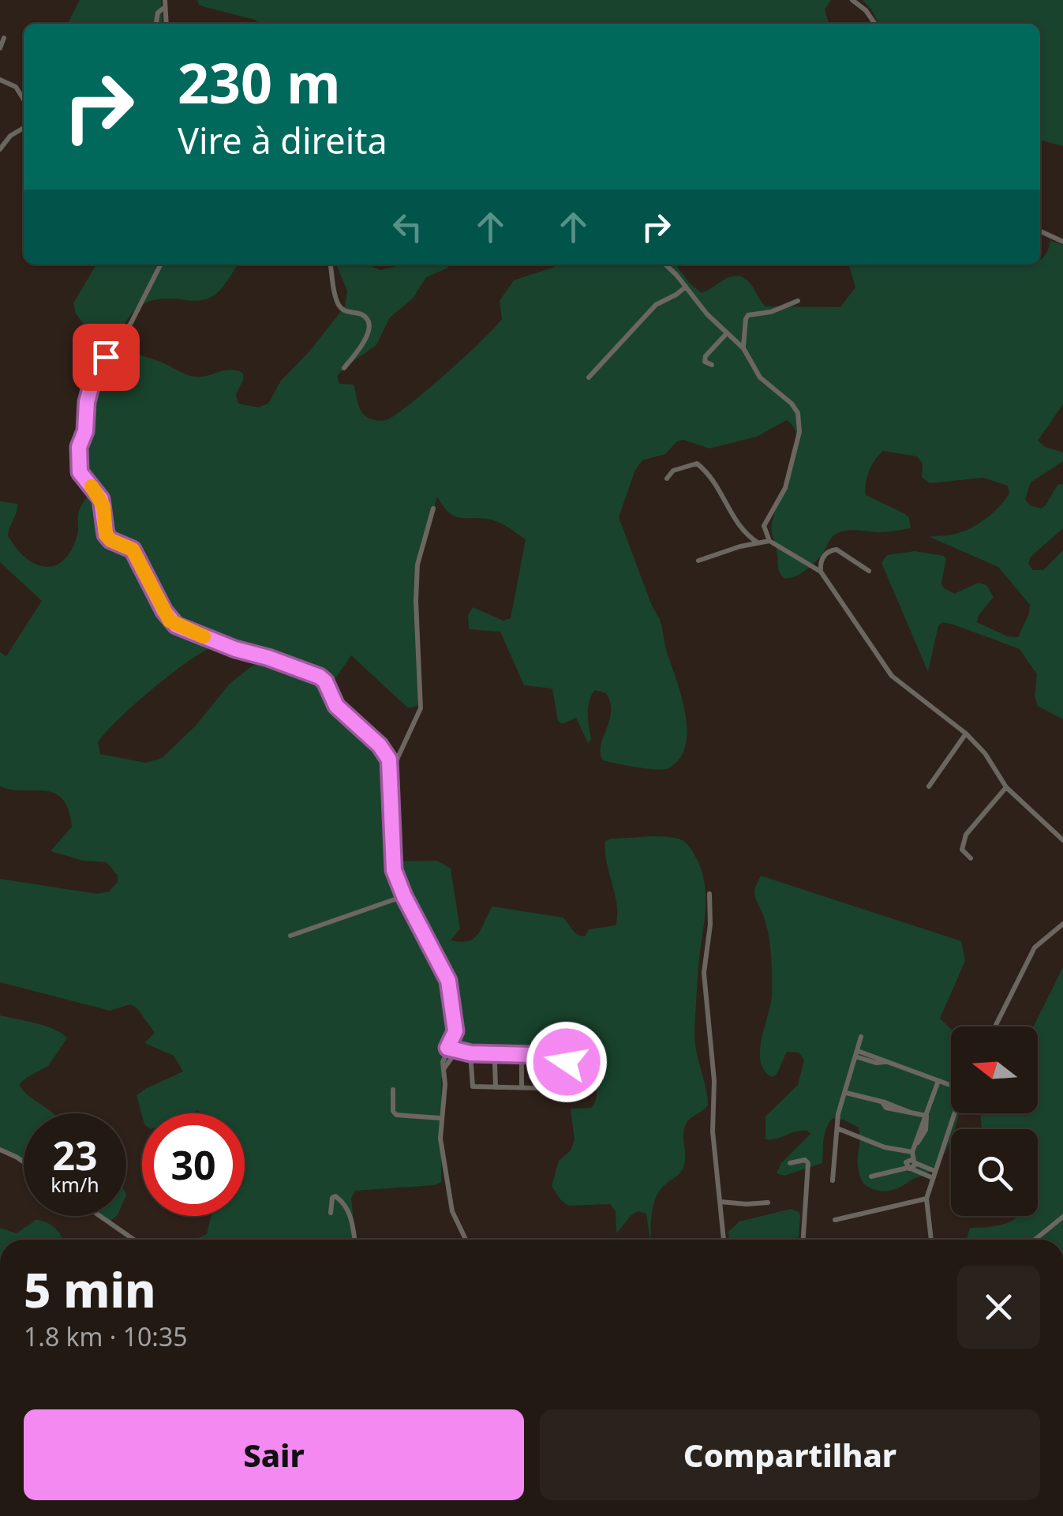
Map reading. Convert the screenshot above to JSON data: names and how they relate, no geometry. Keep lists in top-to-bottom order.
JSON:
{
  "north": "left",
  "page": {
    "turn": ["230 m", "Vire à direita"],
    "speed": "23 km/h",
    "limit": "30",
    "heading": ["5 min", "1.8 km · 10:35"],
    "buttons": ["Sair", "Compartilhar"]
  }
}
